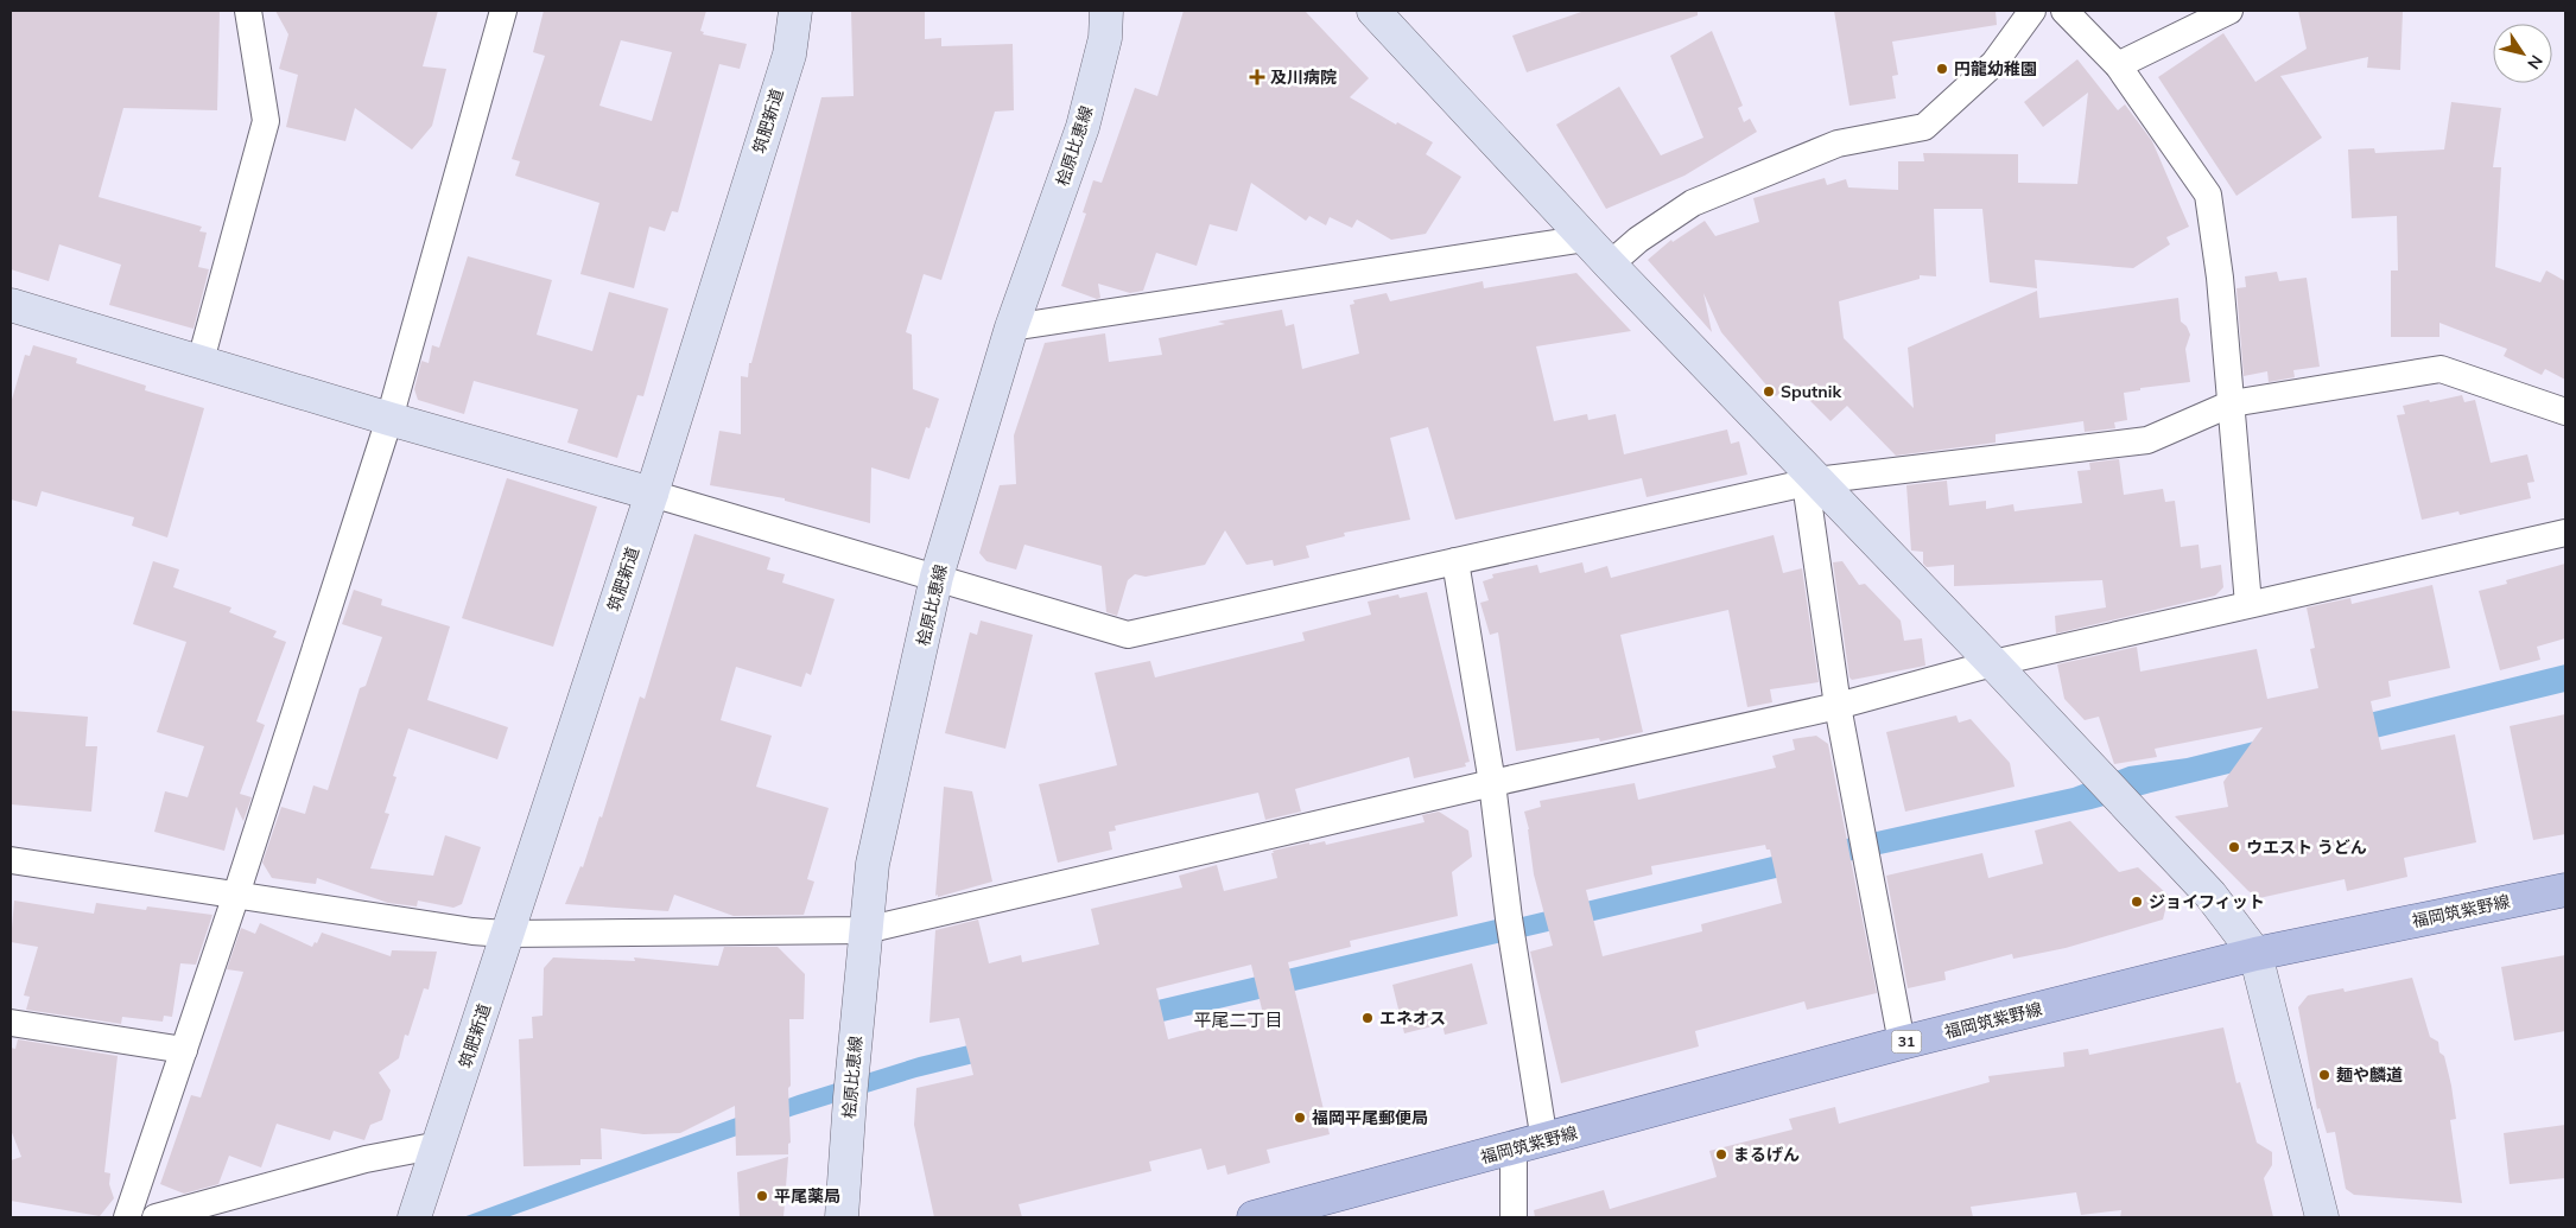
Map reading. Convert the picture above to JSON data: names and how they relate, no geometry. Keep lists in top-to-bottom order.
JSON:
{
  "streets": {
    "main road": ["福岡筑紫野線", "31"],
    "street": ["筑肥新道", "桧原比恵線"]
  },
  "districts": ["平尾二丁目"],
  "places": {
    "other": [
      "円龍幼稚園",
      "Sputnik",
      "ウエスト うどん",
      "ジョイフィット",
      "エネオス",
      "麺や麟道",
      "福岡平尾郵便局",
      "まるげん",
      "平尾薬局"
    ],
    "health": ["及川病院"]
  },
  "north": "bottom right"
}
